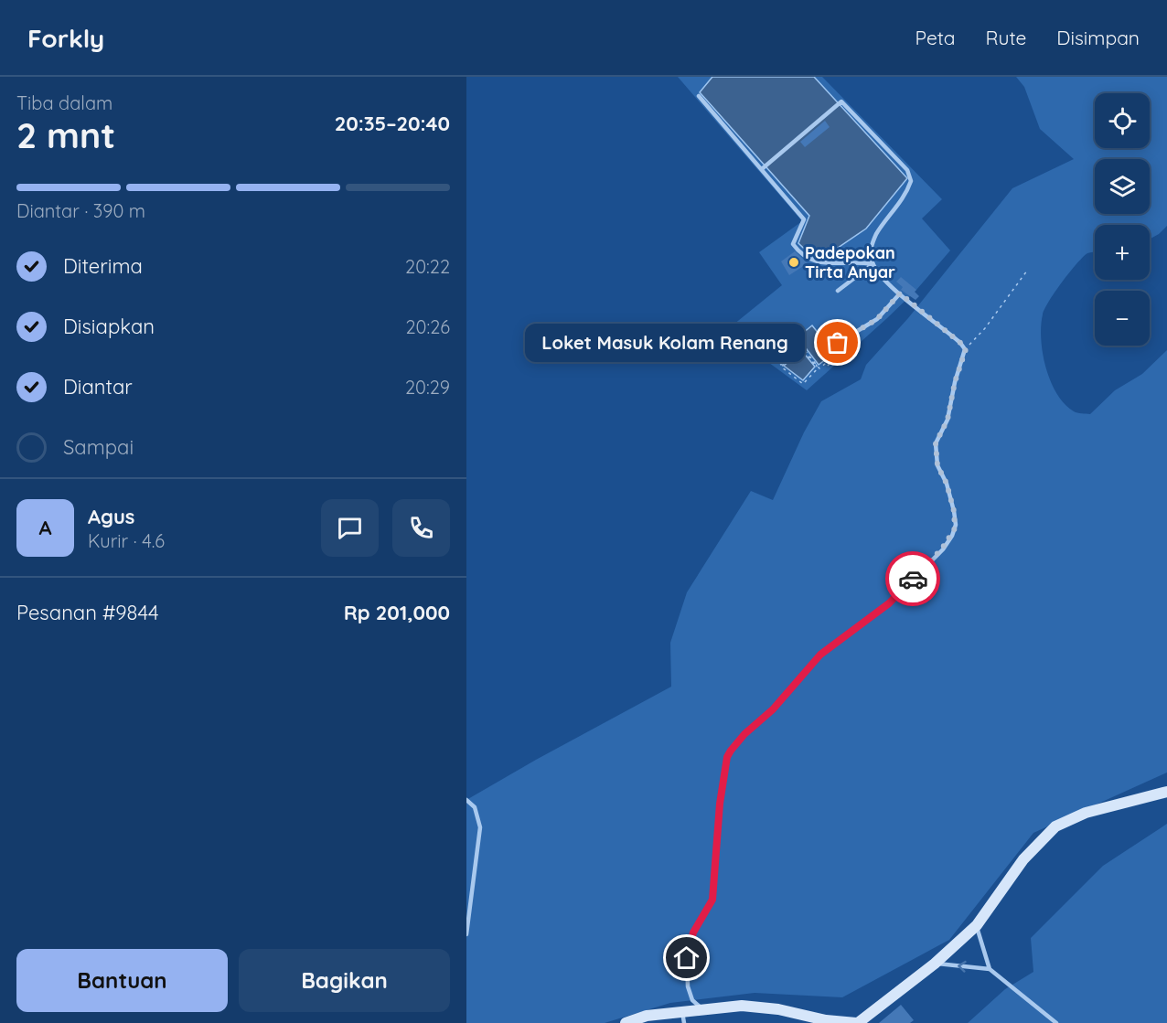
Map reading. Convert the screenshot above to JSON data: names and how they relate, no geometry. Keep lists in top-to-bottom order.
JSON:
{
  "places": ["Padepokan Tirta Anyar", "Loket Masuk Kolam Renang"],
  "page": {
    "header": "Forkly",
    "nav": ["Peta", "Rute", "Disimpan"],
    "heading": ["2 mnt", "Tiba dalam", "20:35–20:40"],
    "panel": [
      "Agus",
      "Kurir · 4.6",
      "Pesanan #9844",
      "Rp 201,000"
    ],
    "map_buttons": ["+", "−"],
    "bar": "Diantar · 390 m",
    "list": [
      ["Diterima", "20:22"],
      ["Disiapkan", "20:26"],
      ["Diantar", "20:29"],
      "Sampai"
    ],
    "bubble": "Loket Masuk Kolam Renang",
    "round": "A",
    "buttons": ["Bantuan", "Bagikan"]
  }
}
